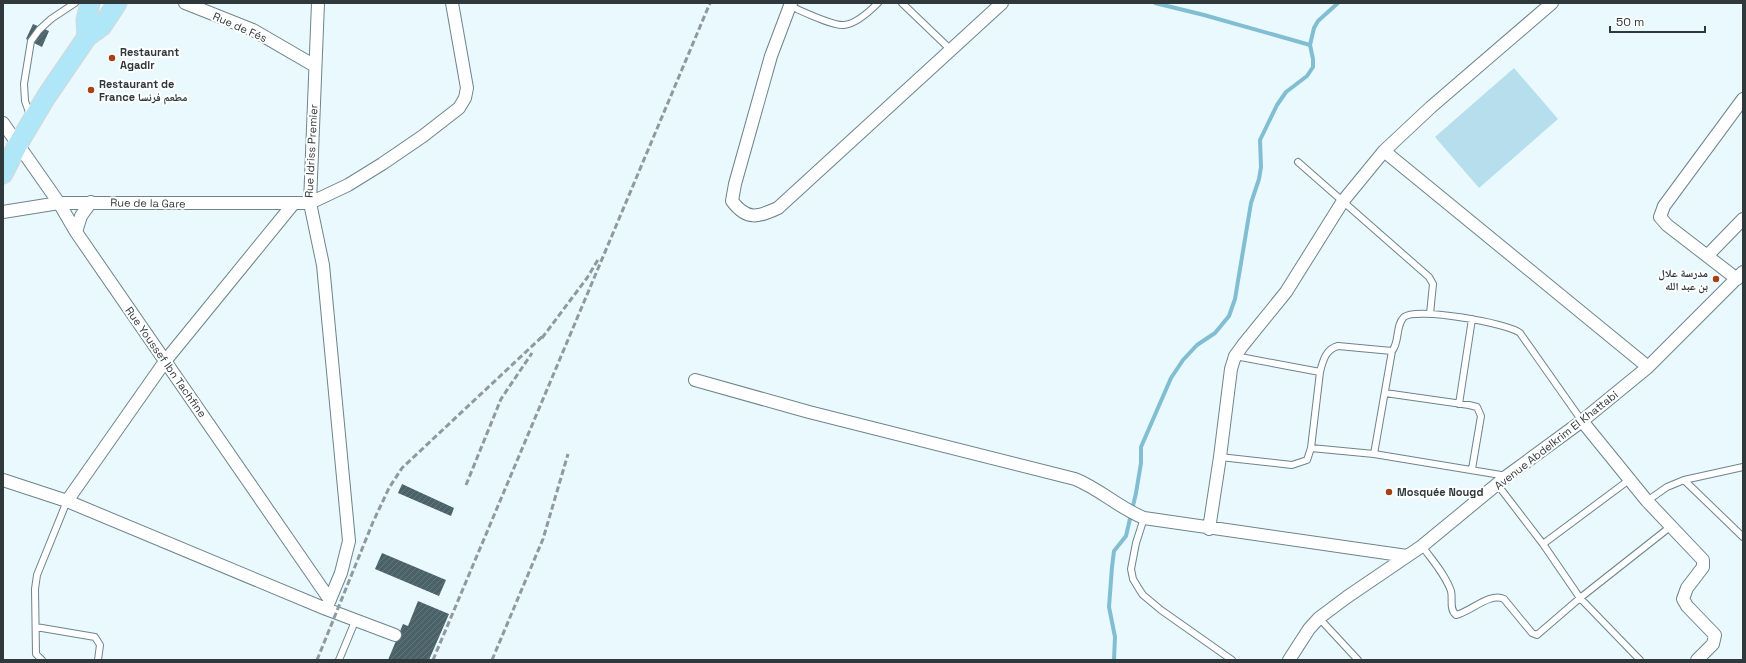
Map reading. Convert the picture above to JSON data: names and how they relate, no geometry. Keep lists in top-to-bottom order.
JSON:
{
  "streets": {
    "street": [
      "Rue de Fés",
      "Rue Idriss Premier",
      "Rue de la Gare",
      "Rue Youssef Ibn Tachfine",
      "Avenue Abdelkrim El Khattabi"
    ]
  },
  "crossings": [
    ["Rue de Fés", "Rue Idriss Premier"],
    ["Rue Idriss Premier", "Rue de la Gare"],
    ["Rue Idriss Premier", "Rue Youssef Ibn Tachfine"],
    ["Rue de la Gare", "Rue Youssef Ibn Tachfine"]
  ],
  "places": [
    "Restaurant Agadir",
    "Restaurant de France مطعم فرنسا",
    "مدرسة علال بن عبد الله",
    "Mosquée Nougd"
  ],
  "scale_bar": "50 m"
}
